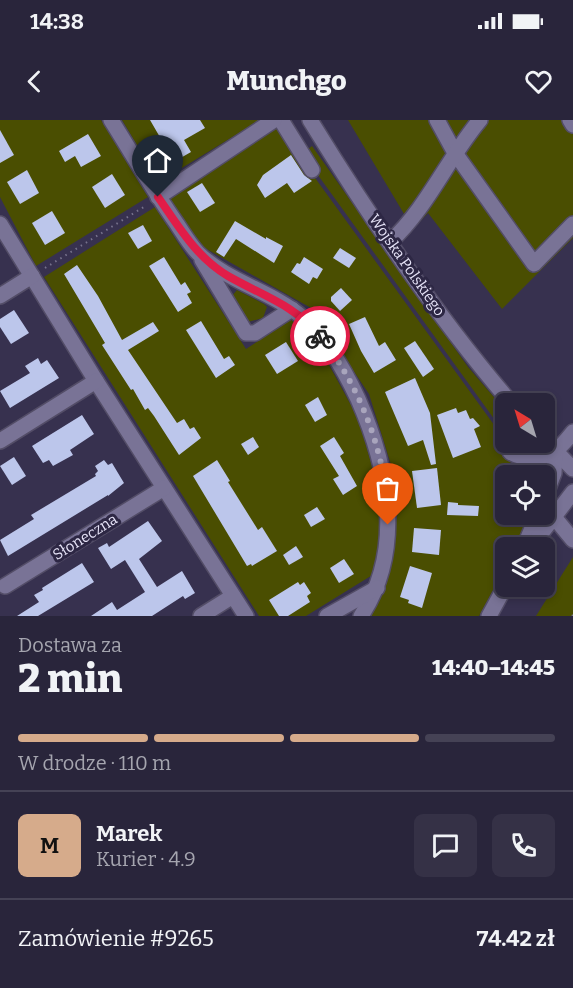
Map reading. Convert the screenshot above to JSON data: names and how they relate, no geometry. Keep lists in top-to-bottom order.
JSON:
{
  "streets": {
    "street": ["Wojska Polskiego", "Słoneczna"]
  },
  "north": "top left",
  "page": {
    "status": "14:38",
    "header": "Munchgo",
    "heading": ["2 min", "Dostawa za", "14:40–14:45"],
    "panel": [
      "Marek",
      "Kurier · 4.9",
      "Zamówienie #9265",
      "74.42 zł"
    ],
    "bar": "W drodze · 110 m",
    "round": "M"
  }
}
